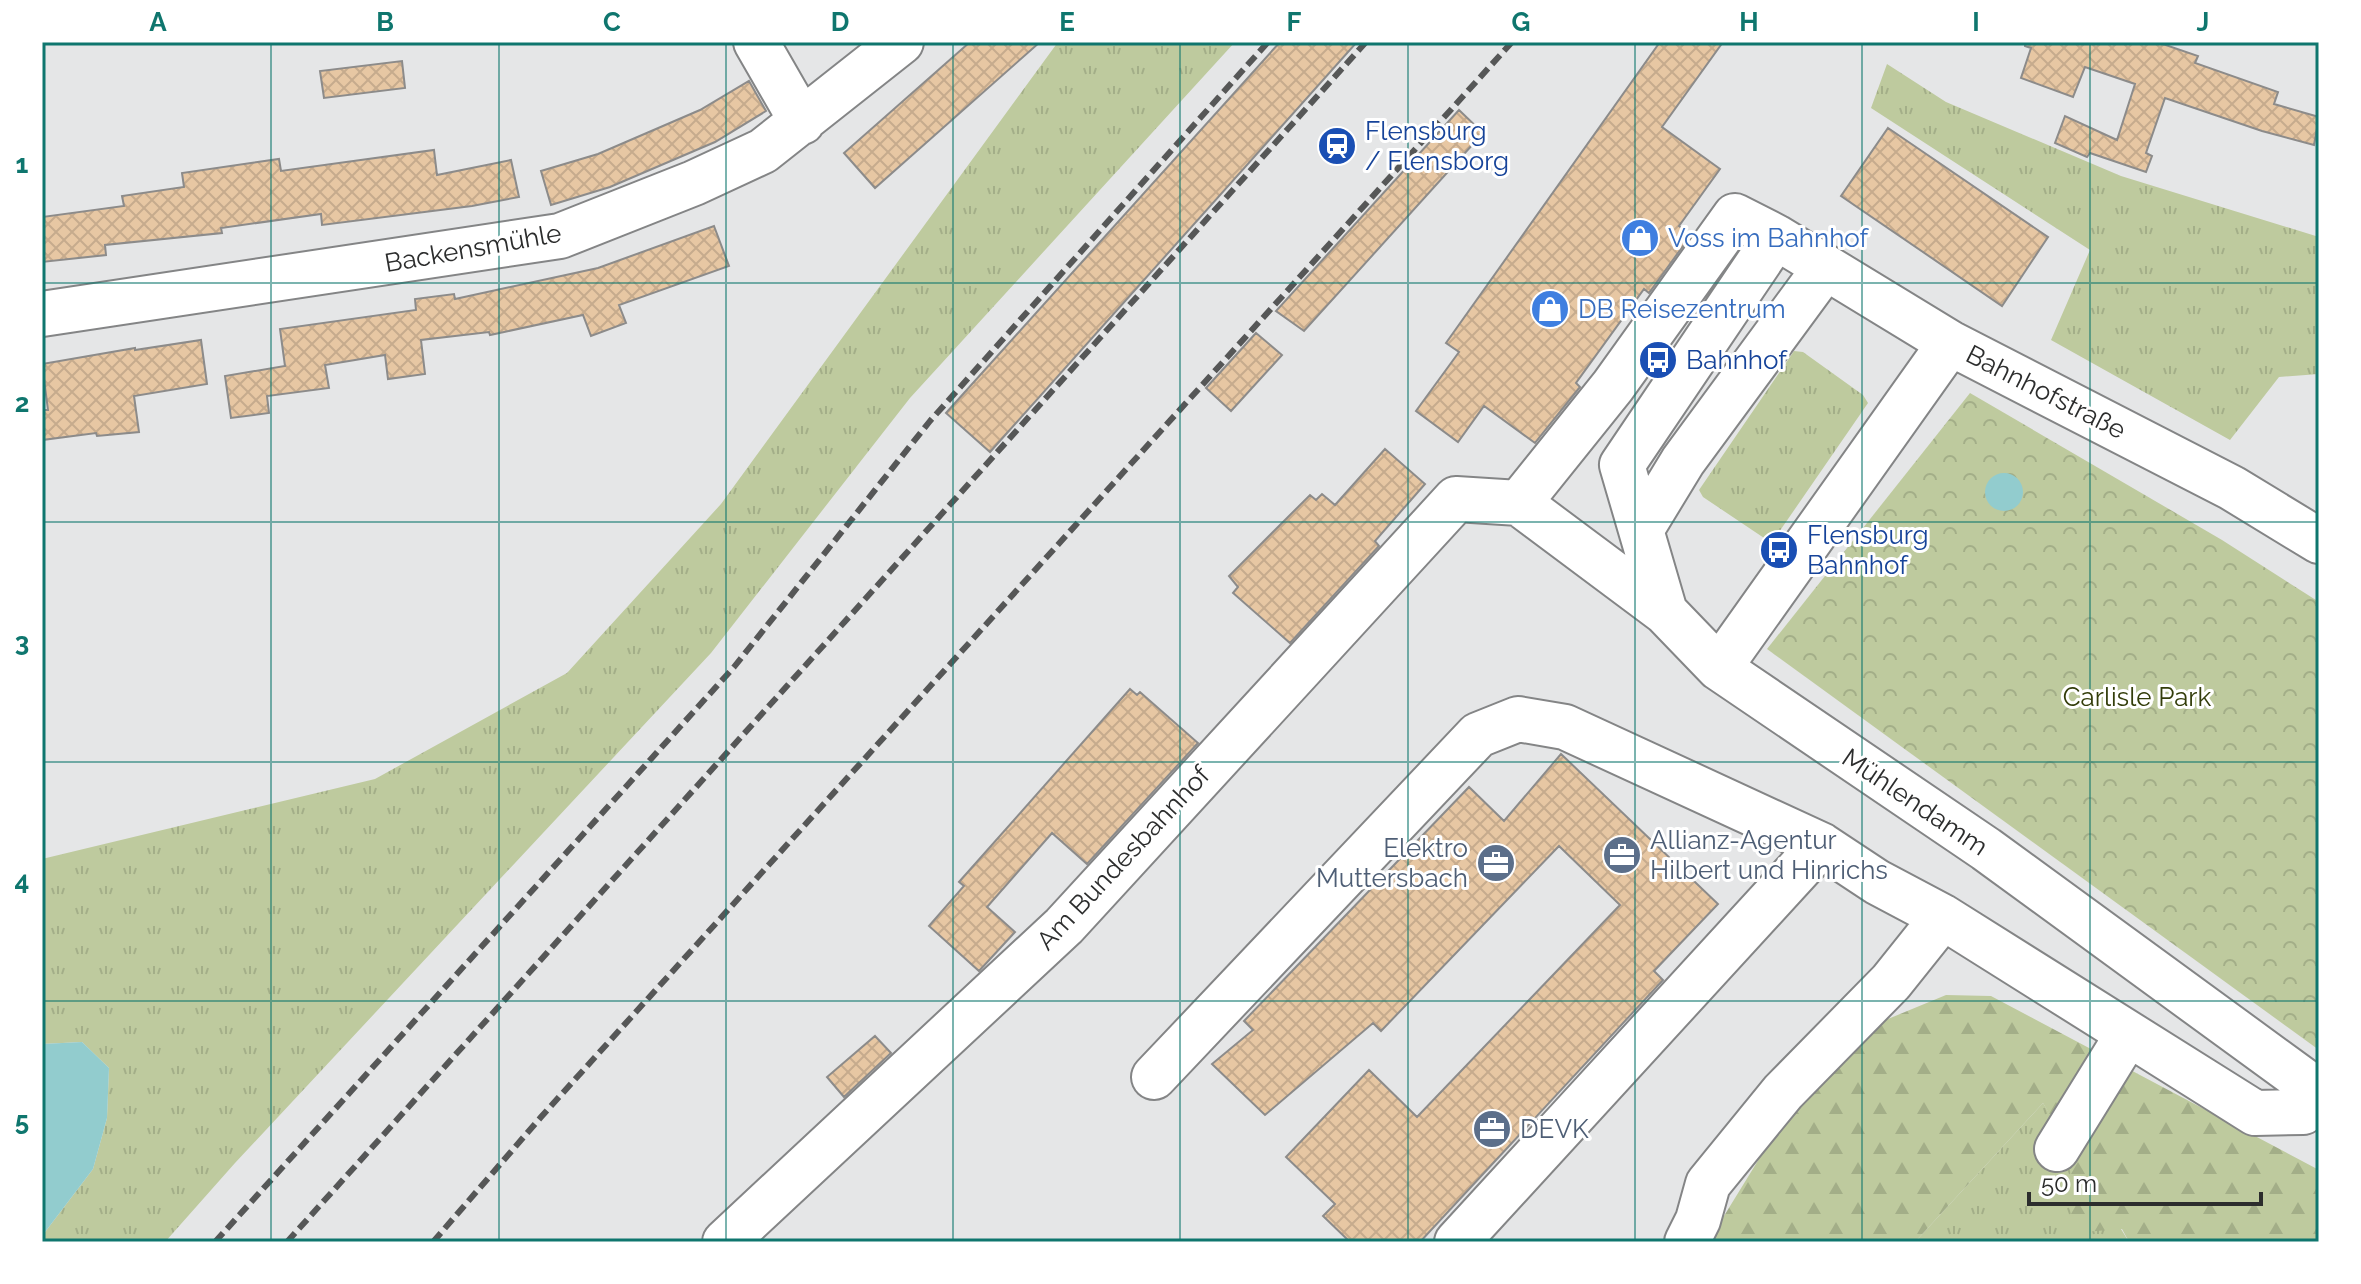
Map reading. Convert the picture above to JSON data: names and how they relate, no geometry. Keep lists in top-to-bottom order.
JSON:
{
  "streets": {
    "street": [
      "Backensmühle",
      "Bahnhofstraße",
      "Mühlendamm",
      "Am Bundesbahnhof"
    ]
  },
  "crossings": [
    ["Bahnhofstraße", "Mühlendamm"],
    ["Bahnhofstraße", "Am Bundesbahnhof"],
    ["Mühlendamm", "Am Bundesbahnhof"]
  ],
  "parks": ["Carlisle Park"],
  "places": {
    "station": ["Flensburg / Flensborg"],
    "shop": ["Voss im Bahnhof", "DB Reisezentrum"],
    "bus stop": ["Bahnhof", "Flensburg Bahnhof"],
    "office": ["Allianz-Agentur Hilbert und Hinrichs", "Elektro Muttersbach", "DEVK"]
  },
  "scale_bar": "50 m",
  "grid": {
    "columns": [
      "A",
      "B",
      "C",
      "D",
      "E",
      "F",
      "G",
      "H",
      "I",
      "J"
    ],
    "rows": [
      "1",
      "2",
      "3",
      "4",
      "5"
    ]
  }
}
